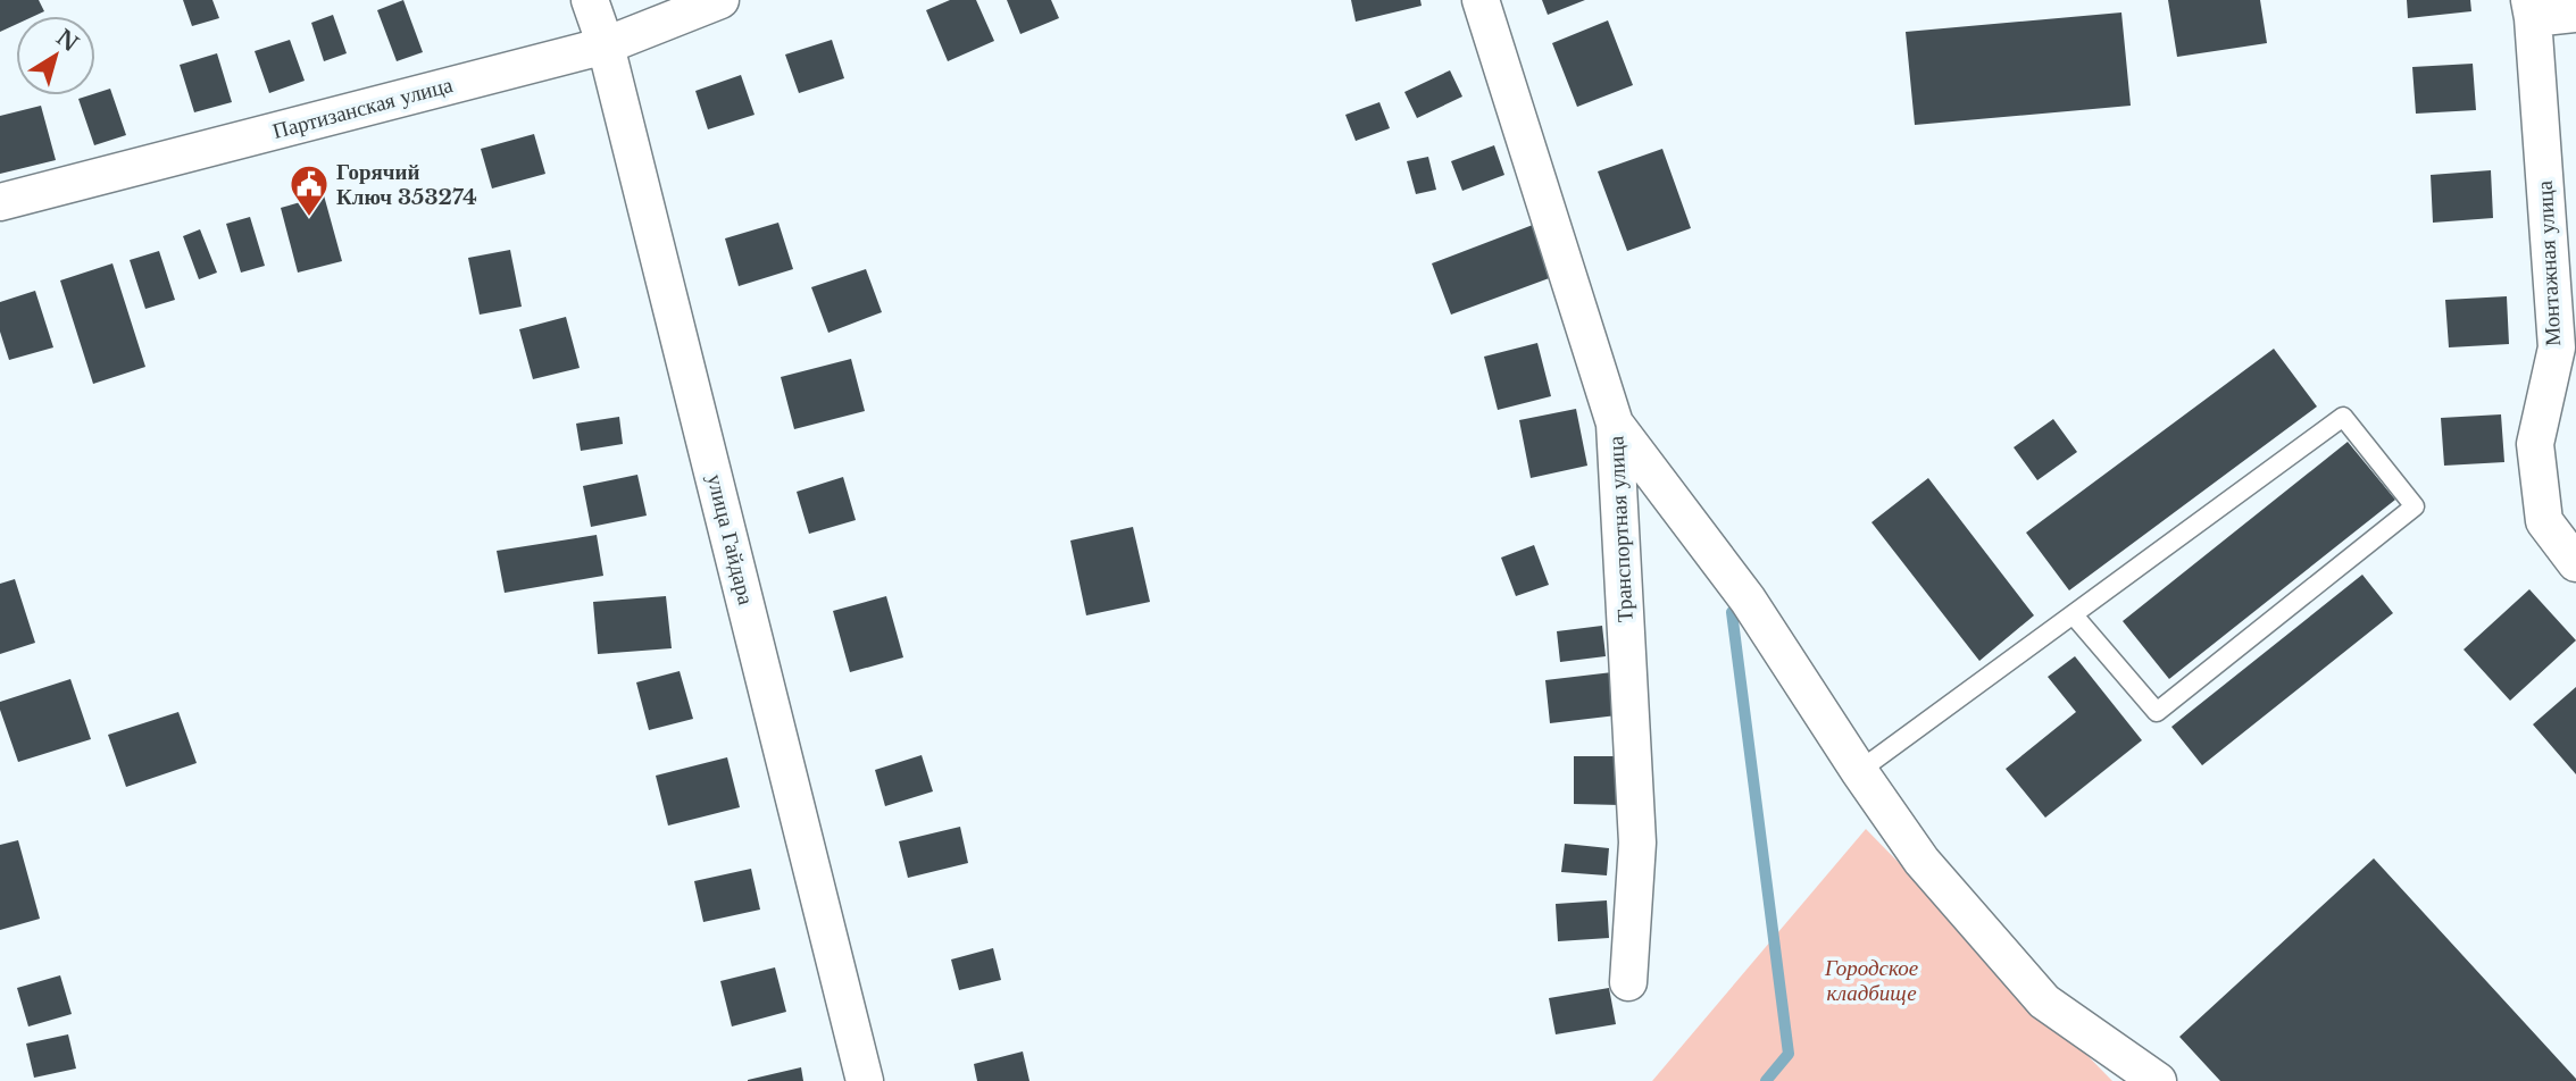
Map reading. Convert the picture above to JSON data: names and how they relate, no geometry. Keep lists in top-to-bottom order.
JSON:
{
  "streets": {
    "street": [
      "Партизанская улица",
      "Монтажная улица",
      "Транспортная улица",
      "улица Гайдара"
    ]
  },
  "crossings": [
    ["Партизанская улица", "улица Гайдара"]
  ],
  "parks": ["Городское кладбище"],
  "places": {
    "public building": ["Горячий Ключ 353274"]
  },
  "north": "top right"
}
